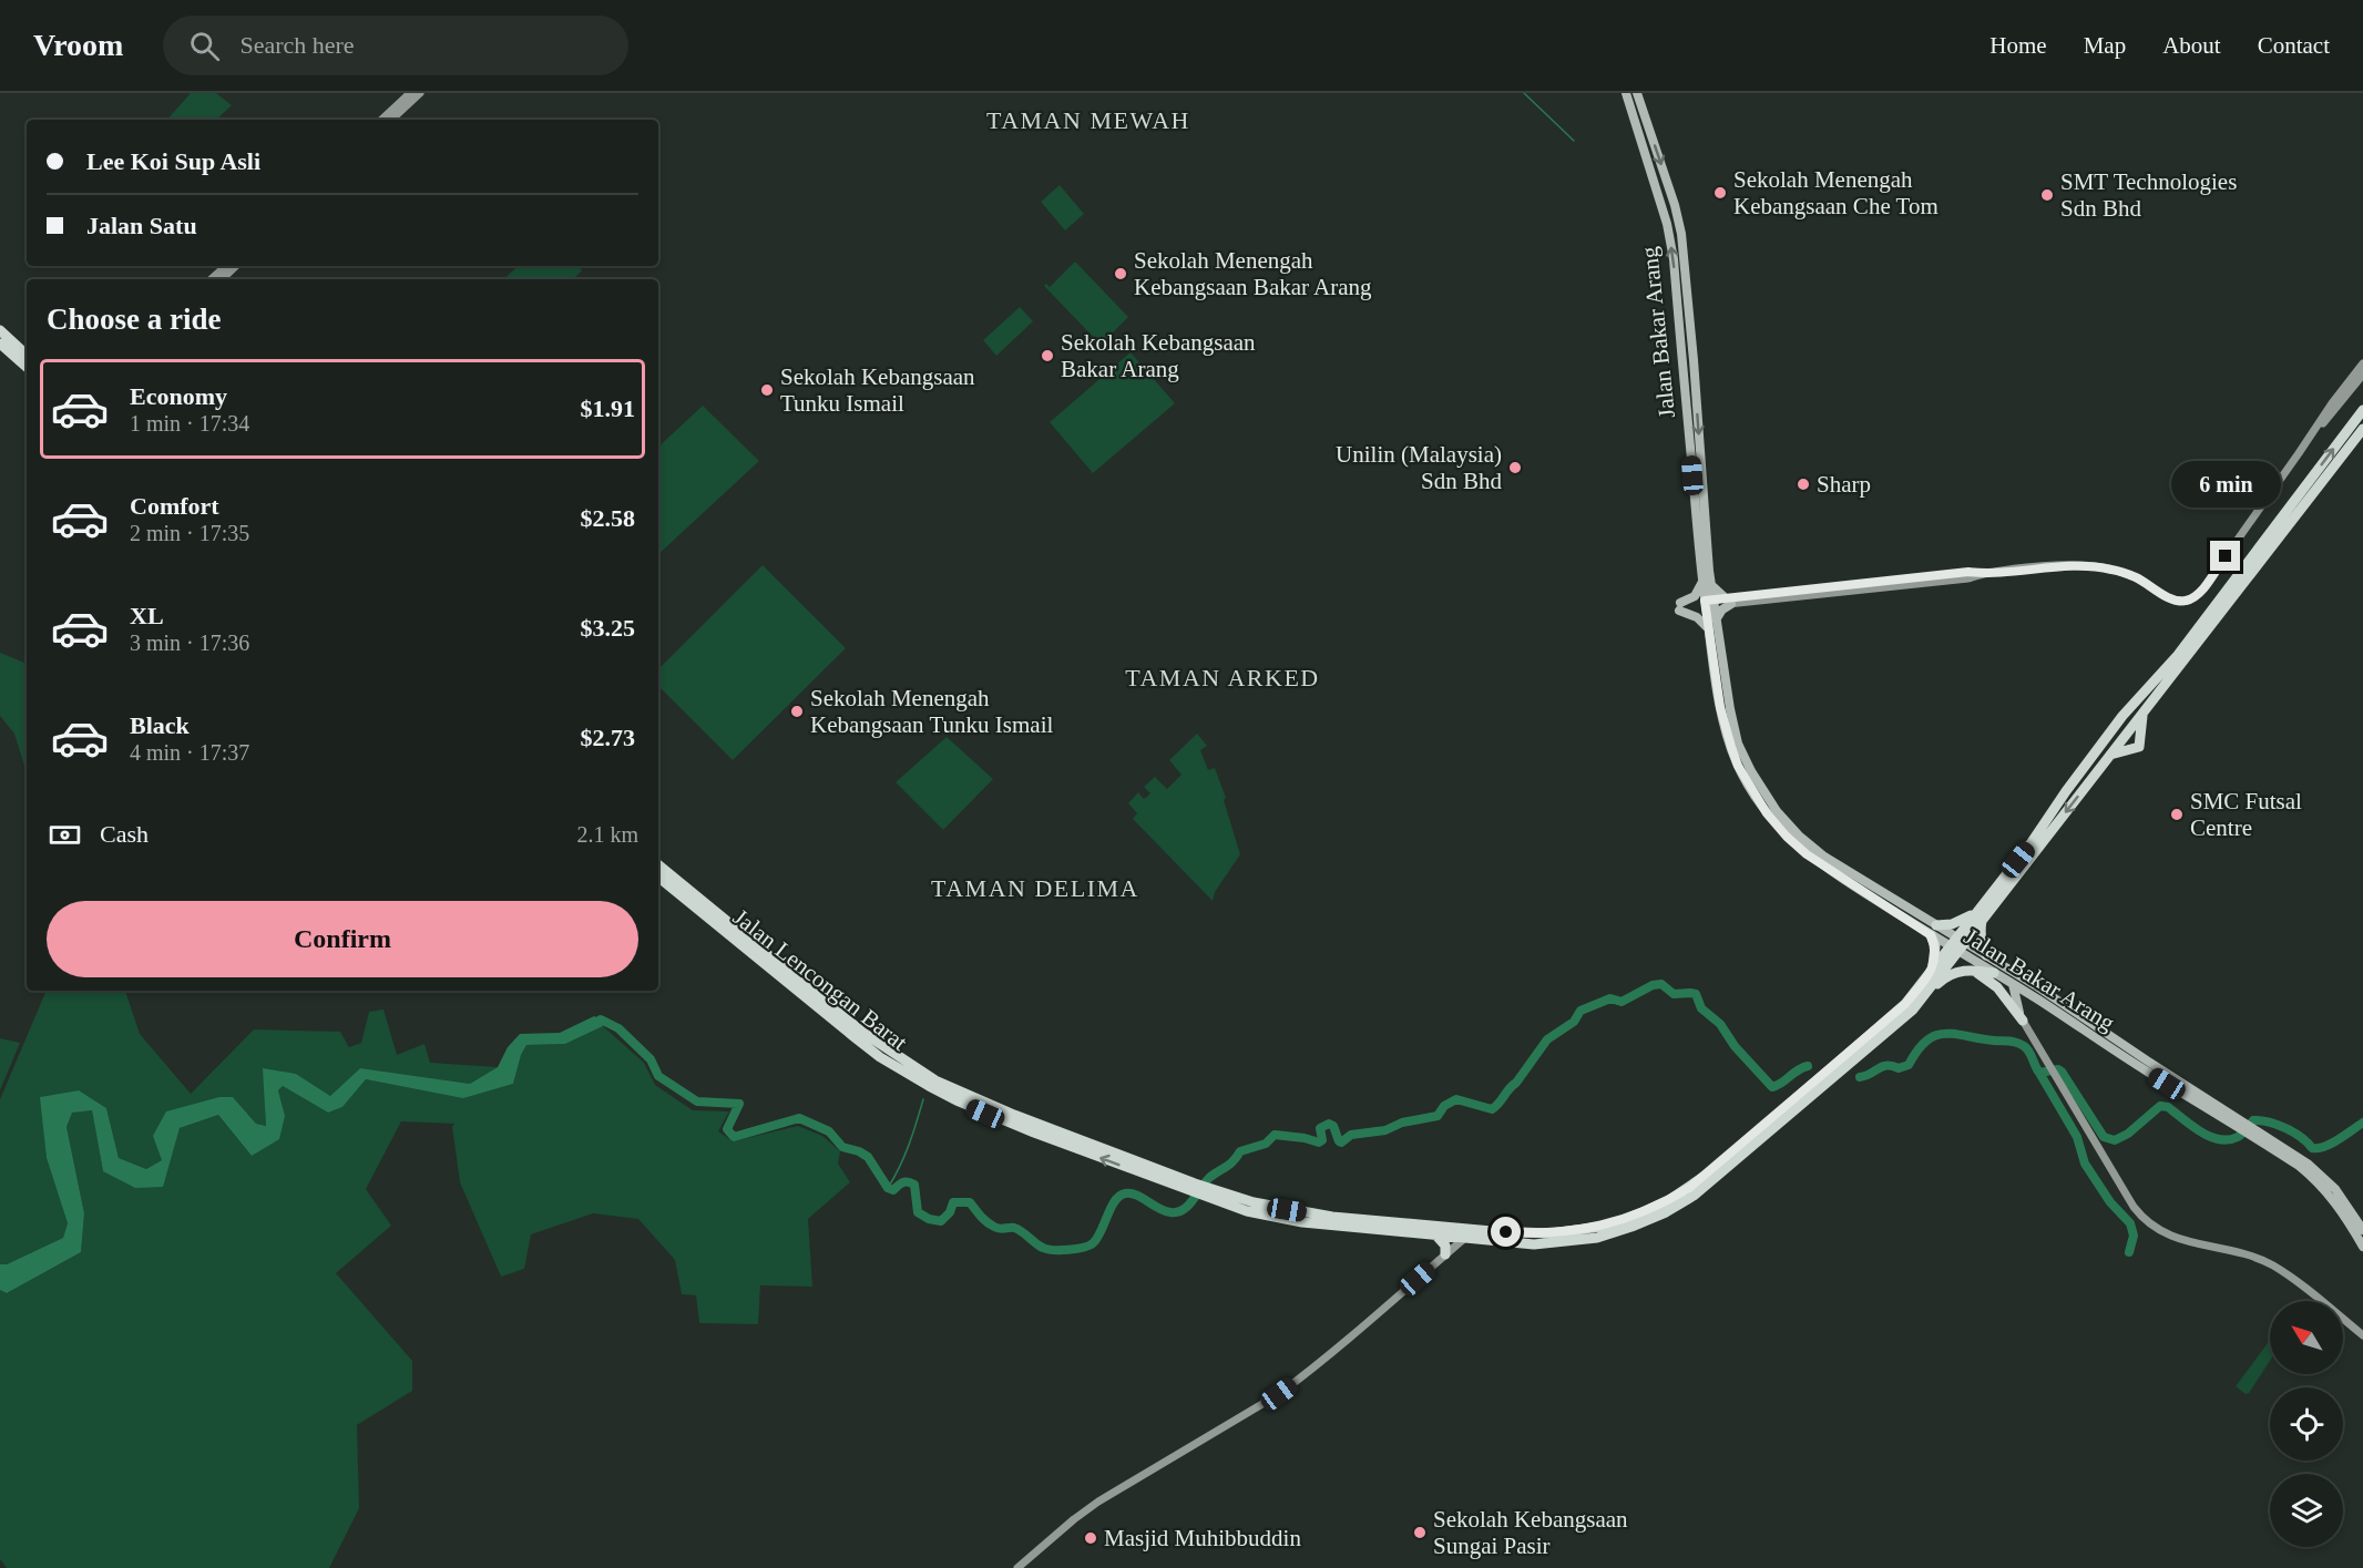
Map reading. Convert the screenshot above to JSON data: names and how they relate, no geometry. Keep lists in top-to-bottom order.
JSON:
{
  "streets": {
    "highway": ["Jalan Lencongan Barat"],
    "main road": ["Jalan Bakar Arang"]
  },
  "crossings": [
    ["Jalan Bakar Arang", "Jalan Lencongan Barat"]
  ],
  "districts": ["TAMAN MEWAH", "TAMAN ARKED", "TAMAN DELIMA"],
  "places": [
    "Sekolah Menengah Kebangsaan Che Tom",
    "SMT Technologies Sdn Bhd",
    "Sekolah Menengah Kebangsaan Bakar Arang",
    "Sekolah Kebangsaan Bakar Arang",
    "Sekolah Kebangsaan Tunku Ismail",
    "Unilin (Malaysia) Sdn Bhd",
    "Sharp",
    "Sekolah Menengah Kebangsaan Tunku Ismail",
    "SMC Futsal Centre",
    "Sekolah Kebangsaan Sungai Pasir",
    "Masjid Muhibbuddin"
  ],
  "north": "top left",
  "page": {
    "header": "Vroom",
    "search": "Search here",
    "nav": [
      "Home",
      "Map",
      "About",
      "Contact"
    ],
    "banner": ["Lee Koi Sup Asli", "Jalan Satu"],
    "heading": "Choose a ride",
    "list": [
      {
        "name": "Economy",
        "note": "1 min · 17:34",
        "value": "$1.91"
      },
      {
        "name": "Comfort",
        "note": "2 min · 17:35",
        "value": "$2.58"
      },
      {
        "name": "XL",
        "note": "3 min · 17:36",
        "value": "$3.25"
      },
      {
        "name": "Black",
        "note": "4 min · 17:37",
        "value": "$2.73"
      }
    ],
    "bubble": "6 min",
    "pay": ["Cash", "2.1 km"],
    "buttons": "Confirm"
  }
}
